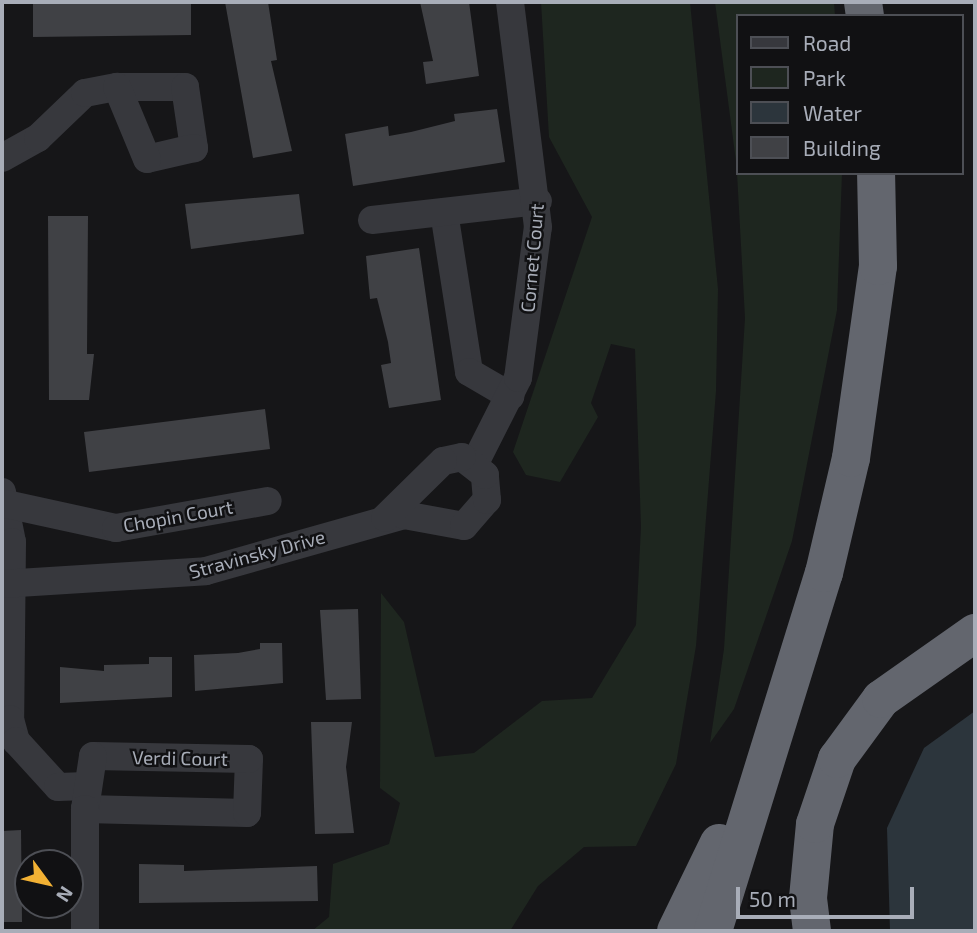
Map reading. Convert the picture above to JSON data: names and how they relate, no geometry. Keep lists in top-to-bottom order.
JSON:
{
  "streets": {
    "street": [
      "Cornet Court",
      "Chopin Court",
      "Stravinsky Drive",
      "Verdi Court"
    ]
  },
  "crossings": [
    ["Cornet Court", "Stravinsky Drive"]
  ],
  "legend": [
    "Road",
    "Park",
    "Water",
    "Building"
  ],
  "scale_bar": "50 m",
  "north": "bottom right"
}
